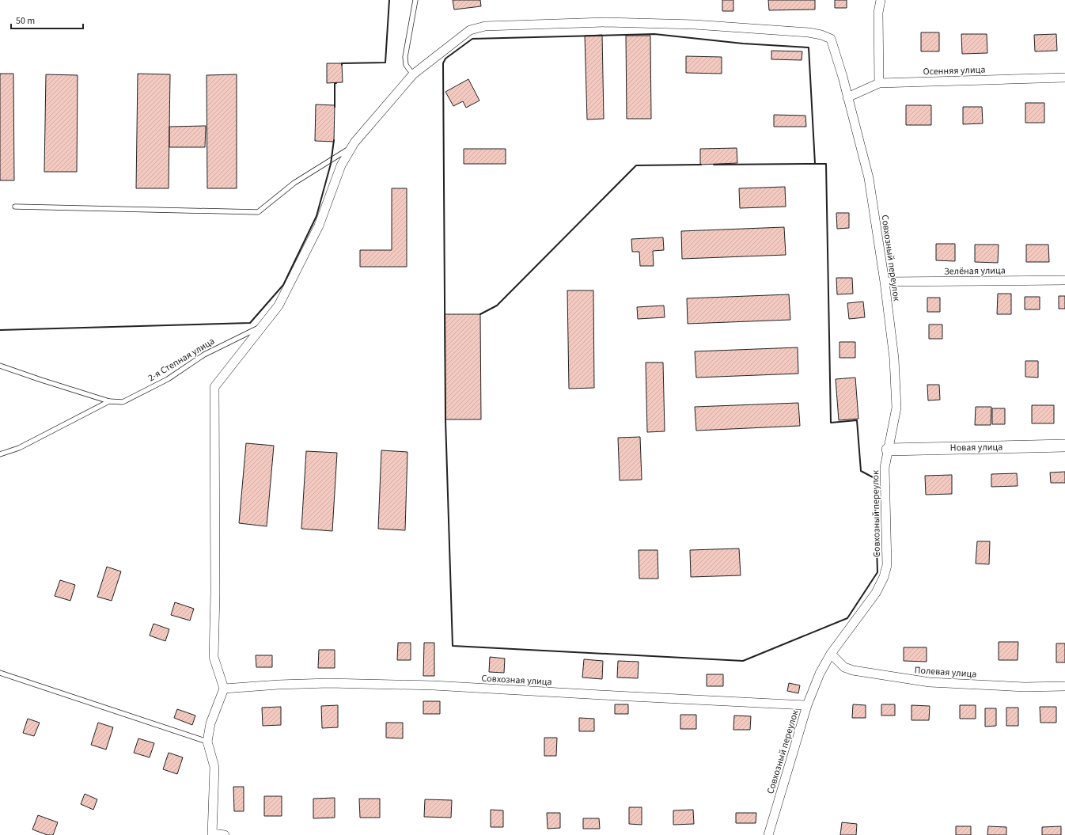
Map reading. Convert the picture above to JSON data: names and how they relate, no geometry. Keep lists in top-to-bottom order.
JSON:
{
  "streets": {
    "street": [
      "Осенняя улица",
      "Совхозный переулок",
      "Зелёная улица",
      "Новая улица",
      "Полевая улица",
      "Совхозная улица"
    ],
    "lane": ["2-я Степная улица"]
  },
  "crossings": [
    ["Осенняя улица", "Совхозный переулок"],
    ["Совхозный переулок", "Зелёная улица"],
    ["Совхозный переулок", "Новая улица"],
    ["Совхозный переулок", "Полевая улица"],
    ["Совхозный переулок", "Совхозная улица"]
  ],
  "scale_bar": "50 m"
}
